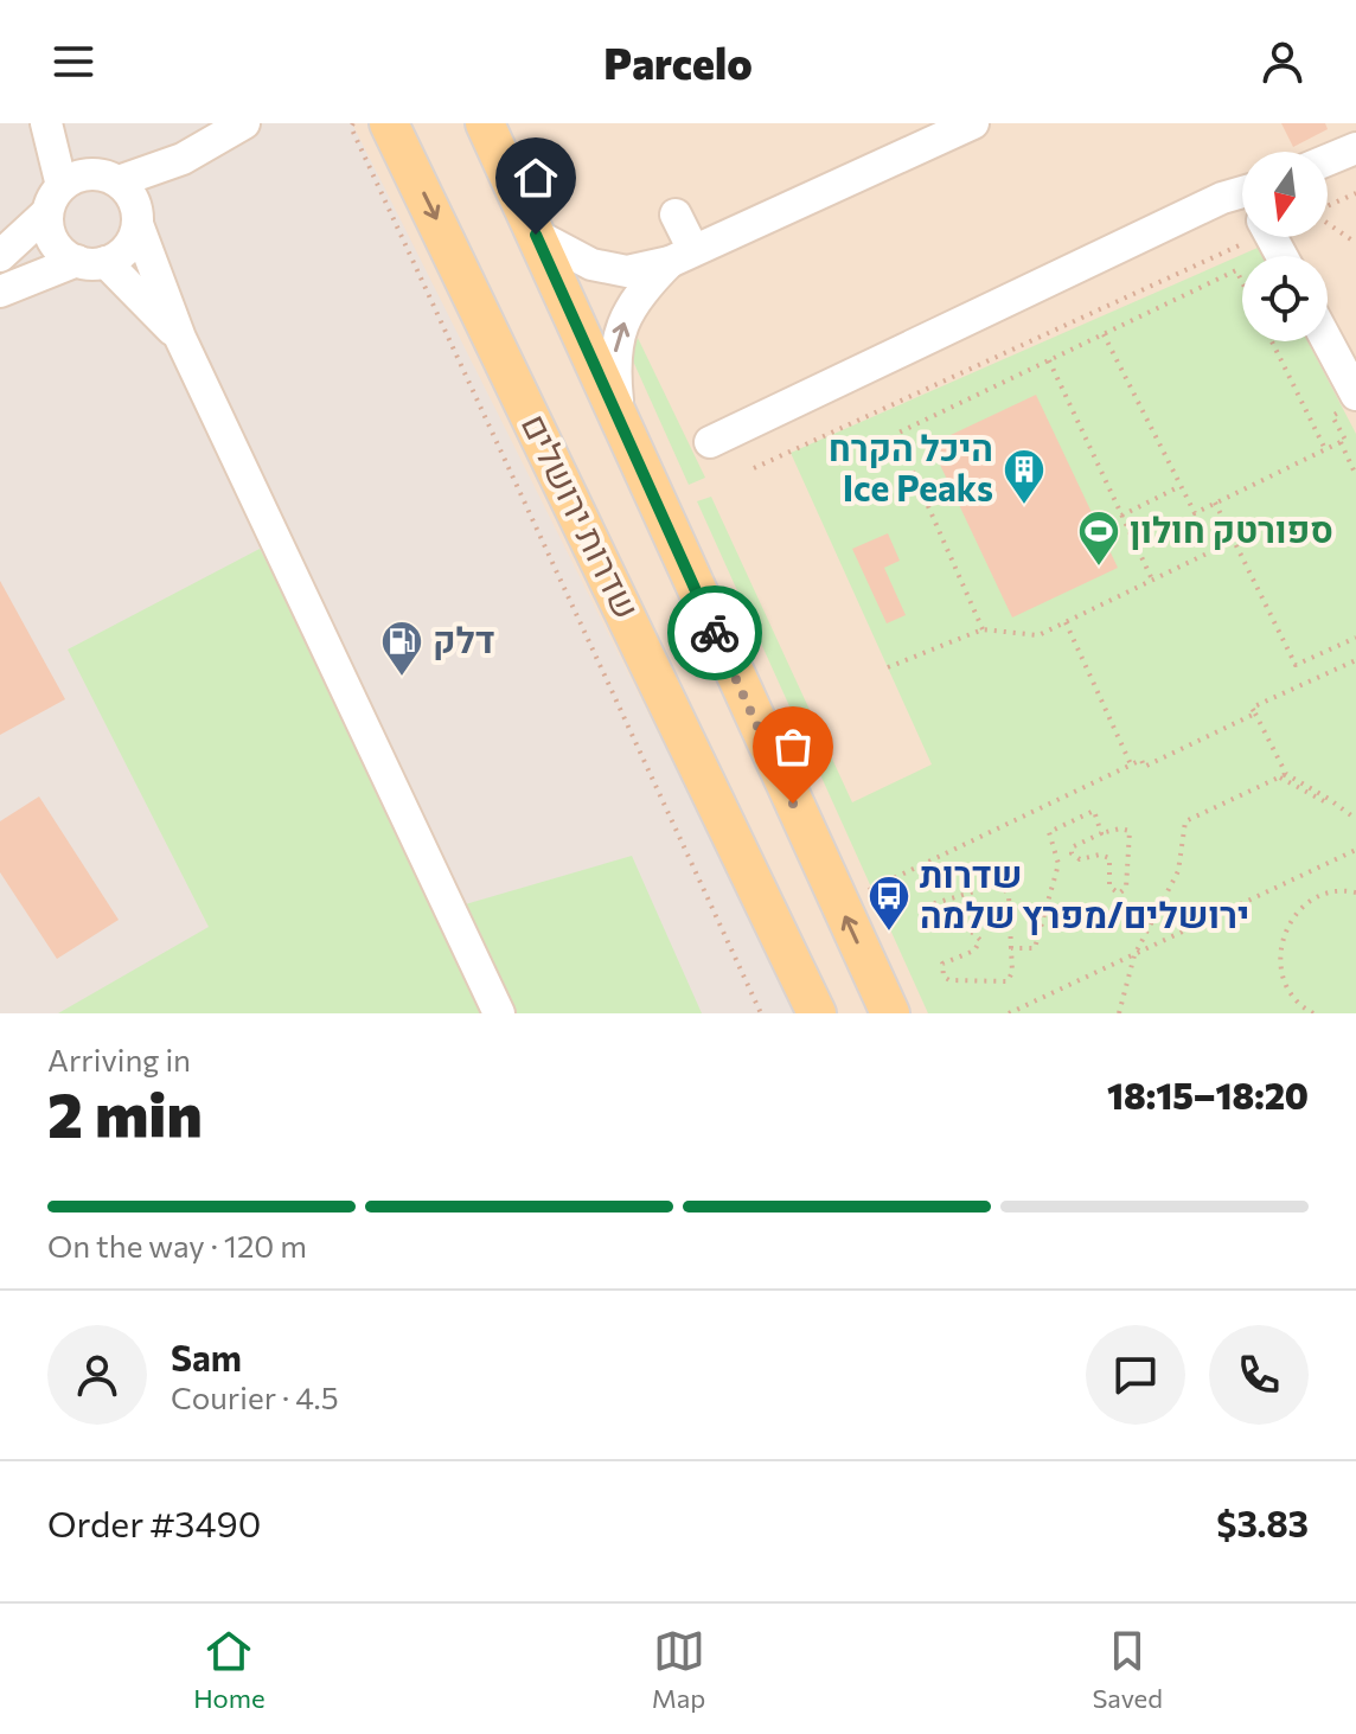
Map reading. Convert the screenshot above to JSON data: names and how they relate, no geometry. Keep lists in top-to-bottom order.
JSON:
{
  "streets": {
    "main road": ["שדרות ירושלים"]
  },
  "places": {
    "building": ["היכל הקרח Ice Peaks"],
    "sports": ["ספורטק חולון"],
    "fuel station": ["דלק"],
    "bus stop": ["שדרות ירושלים/מפרץ שלמה"]
  },
  "north": "bottom",
  "page": {
    "header": "Parcelo",
    "heading": ["2 min", "Arriving in", "18:15–18:20"],
    "panel": [
      "Sam",
      "Courier · 4.5",
      "Order #3490",
      "$3.83"
    ],
    "bar": "On the way · 120 m",
    "tabs": ["Home", "Map", "Saved"]
  }
}
